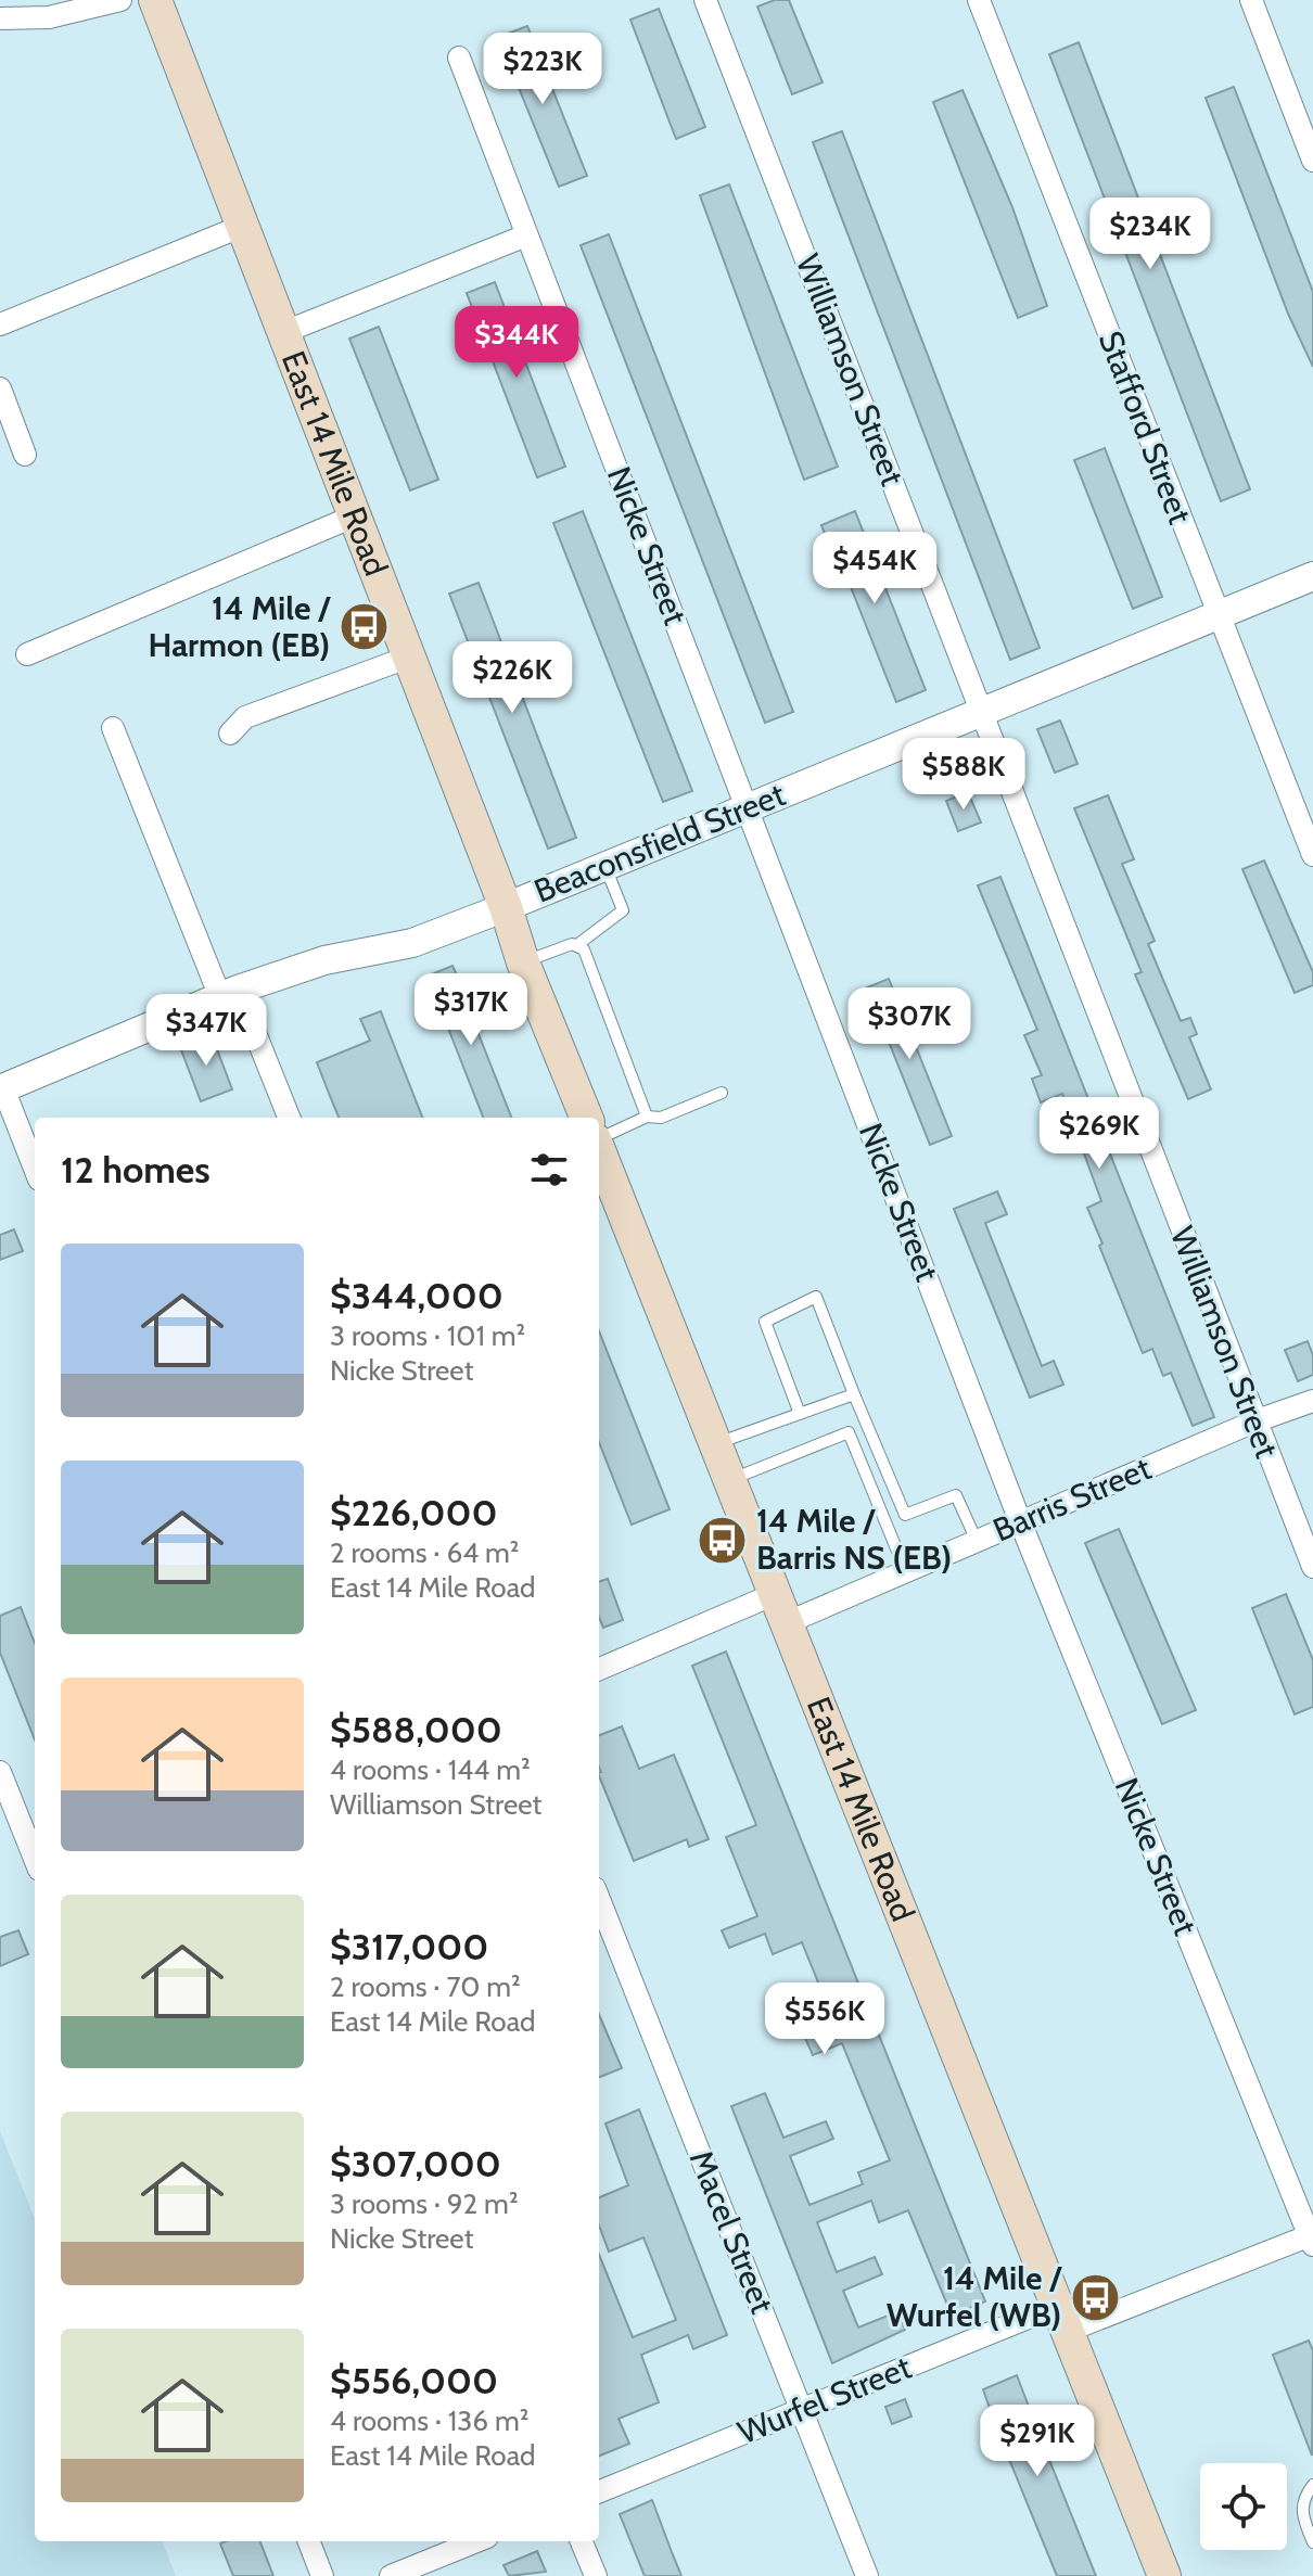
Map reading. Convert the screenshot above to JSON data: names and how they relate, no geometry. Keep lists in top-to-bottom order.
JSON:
{
  "streets": {
    "main road": ["East 14 Mile Road"],
    "street": [
      "Williamson Street",
      "Stafford Street",
      "Nicke Street",
      "Beaconsfield Street",
      "Barris Street",
      "Macel Street",
      "Wurfel Street"
    ]
  },
  "crossings": [
    ["Williamson Street", "Beaconsfield Street"],
    ["Williamson Street", "Barris Street"],
    ["Stafford Street", "Beaconsfield Street"],
    ["East 14 Mile Road", "Beaconsfield Street"],
    ["East 14 Mile Road", "Barris Street"],
    ["East 14 Mile Road", "Wurfel Street"],
    ["Nicke Street", "Beaconsfield Street"],
    ["Nicke Street", "Barris Street"],
    ["Nicke Street", "Wurfel Street"],
    ["Macel Street", "Wurfel Street"]
  ],
  "places": {
    "bus stop": ["14 Mile / Harmon (EB)", "14 Mile / Barris NS (EB)", "14 Mile / Wurfel (WB)"]
  },
  "page": {
    "price": [
      "$223K",
      "$234K",
      "$344K",
      "$454K",
      "$226K",
      "$588K",
      "$317K",
      "$307K",
      "$347K",
      "$269K",
      "$556K",
      "$291K"
    ],
    "heading": "12 homes",
    "list": [
      {
        "name": "$344,000",
        "note": "3 rooms · 101 m² · Nicke Street"
      },
      {
        "name": "$226,000",
        "note": "2 rooms · 64 m² · East 14 Mile Road"
      },
      {
        "name": "$588,000",
        "note": "4 rooms · 144 m² · Williamson Street"
      },
      {
        "name": "$317,000",
        "note": "2 rooms · 70 m² · East 14 Mile Road"
      },
      {
        "name": "$307,000",
        "note": "3 rooms · 92 m² · Nicke Street"
      },
      {
        "name": "$556,000",
        "note": "4 rooms · 136 m² · East 14 Mile Road"
      }
    ]
  }
}
